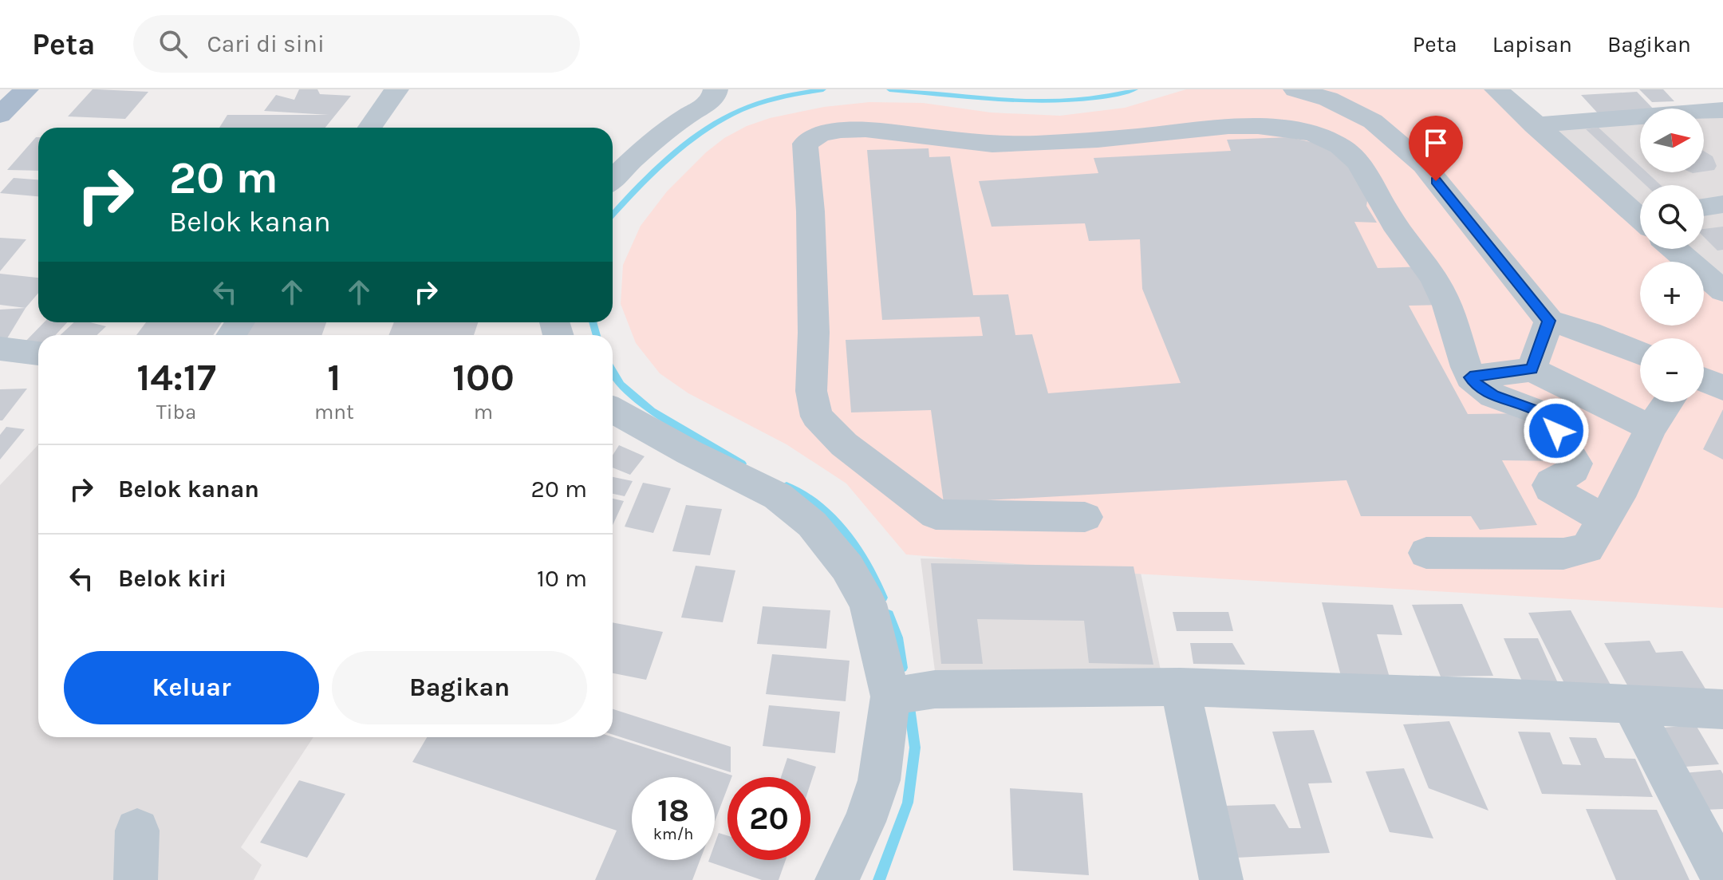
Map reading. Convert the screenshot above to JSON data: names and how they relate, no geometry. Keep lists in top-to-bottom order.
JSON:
{
  "north": "right",
  "page": {
    "header": "Peta",
    "search": "Cari di sini",
    "nav": ["Peta", "Lapisan", "Bagikan"],
    "map_buttons": ["+", "−"],
    "turn": ["20 m", "Belok kanan"],
    "eta": [
      "14:17",
      "Tiba",
      "1",
      "mnt",
      "100",
      "m"
    ],
    "list": [
      {
        "name": "Belok kanan",
        "value": "20 m"
      },
      {
        "name": "Belok kiri",
        "value": "10 m"
      }
    ],
    "buttons": ["Keluar", "Bagikan"],
    "speed": "18 km/h",
    "limit": "20"
  }
}
